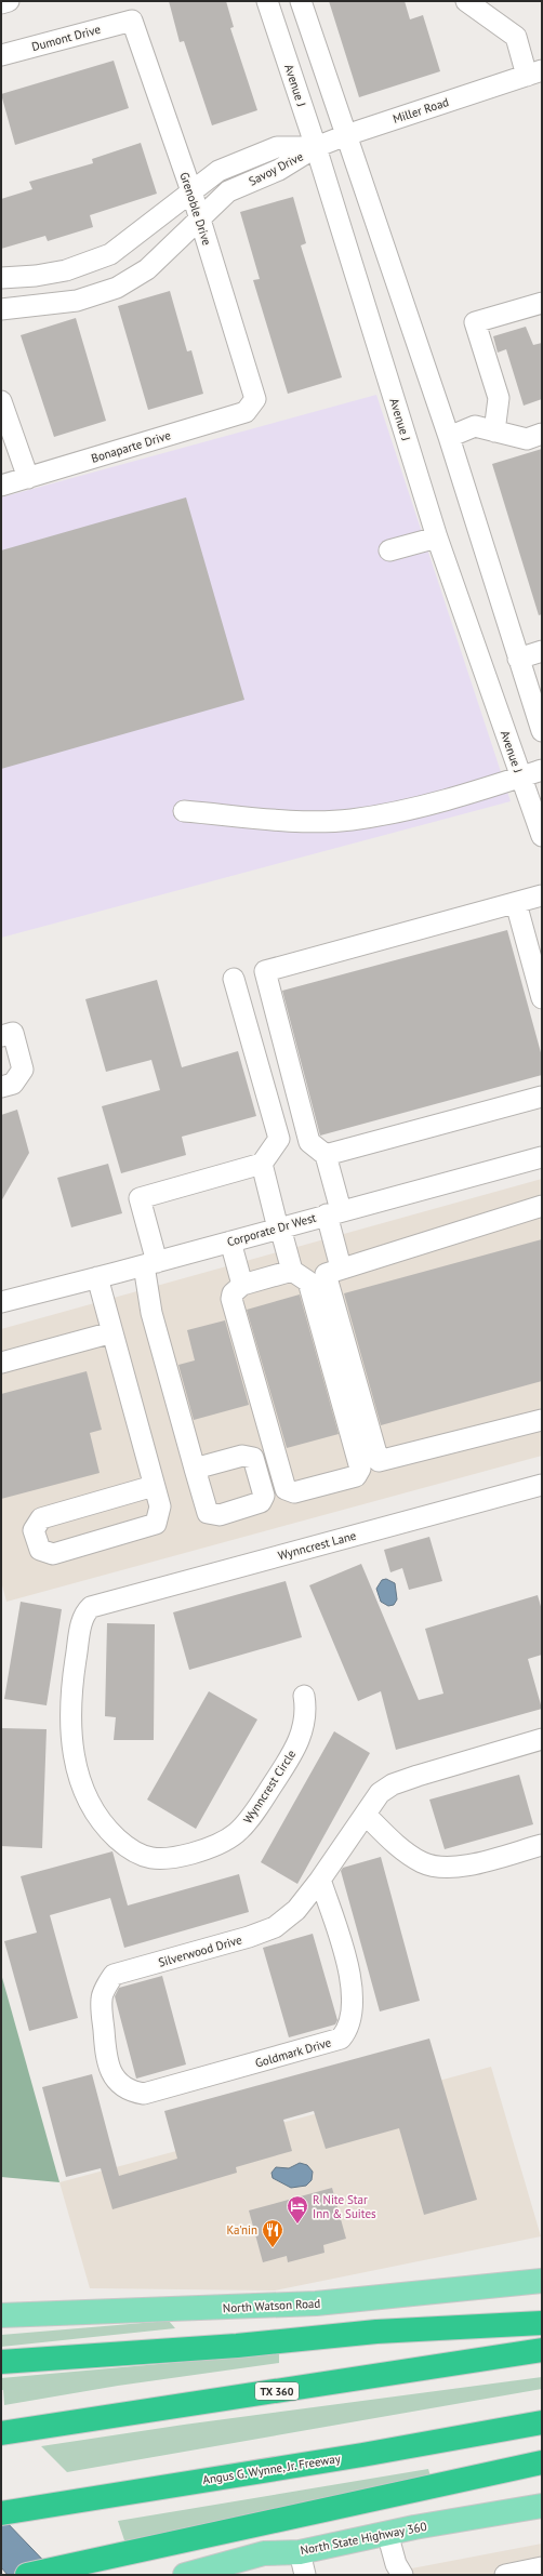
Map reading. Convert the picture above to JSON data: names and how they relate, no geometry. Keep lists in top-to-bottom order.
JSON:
{
  "streets": {
    "highway": ["TX 360", "Angus G. Wynne, Jr. Freeway"],
    "main road": ["North Watson Road", "North State Highway 360"],
    "street": [
      "Dumont Drive",
      "Avenue J",
      "Miller Road",
      "Savoy Drive",
      "Grenoble Drive",
      "Bonaparte Drive",
      "Corporate Dr West",
      "Wynncrest Lane",
      "Wynncrest Circle",
      "Silverwood Drive",
      "Goldmark Drive"
    ]
  },
  "crossings": [
    ["Dumont Drive", "Grenoble Drive"],
    ["Avenue J", "Miller Road"],
    ["Avenue J", "Savoy Drive"],
    ["Miller Road", "Savoy Drive"],
    ["Savoy Drive", "Grenoble Drive"],
    ["Grenoble Drive", "Bonaparte Drive"],
    ["Wynncrest Lane", "Wynncrest Circle"],
    ["Silverwood Drive", "Goldmark Drive"]
  ],
  "places": {
    "hotel": ["R Nite Star Inn & Suites"],
    "restaurant": ["Ka'nin"]
  }
}
